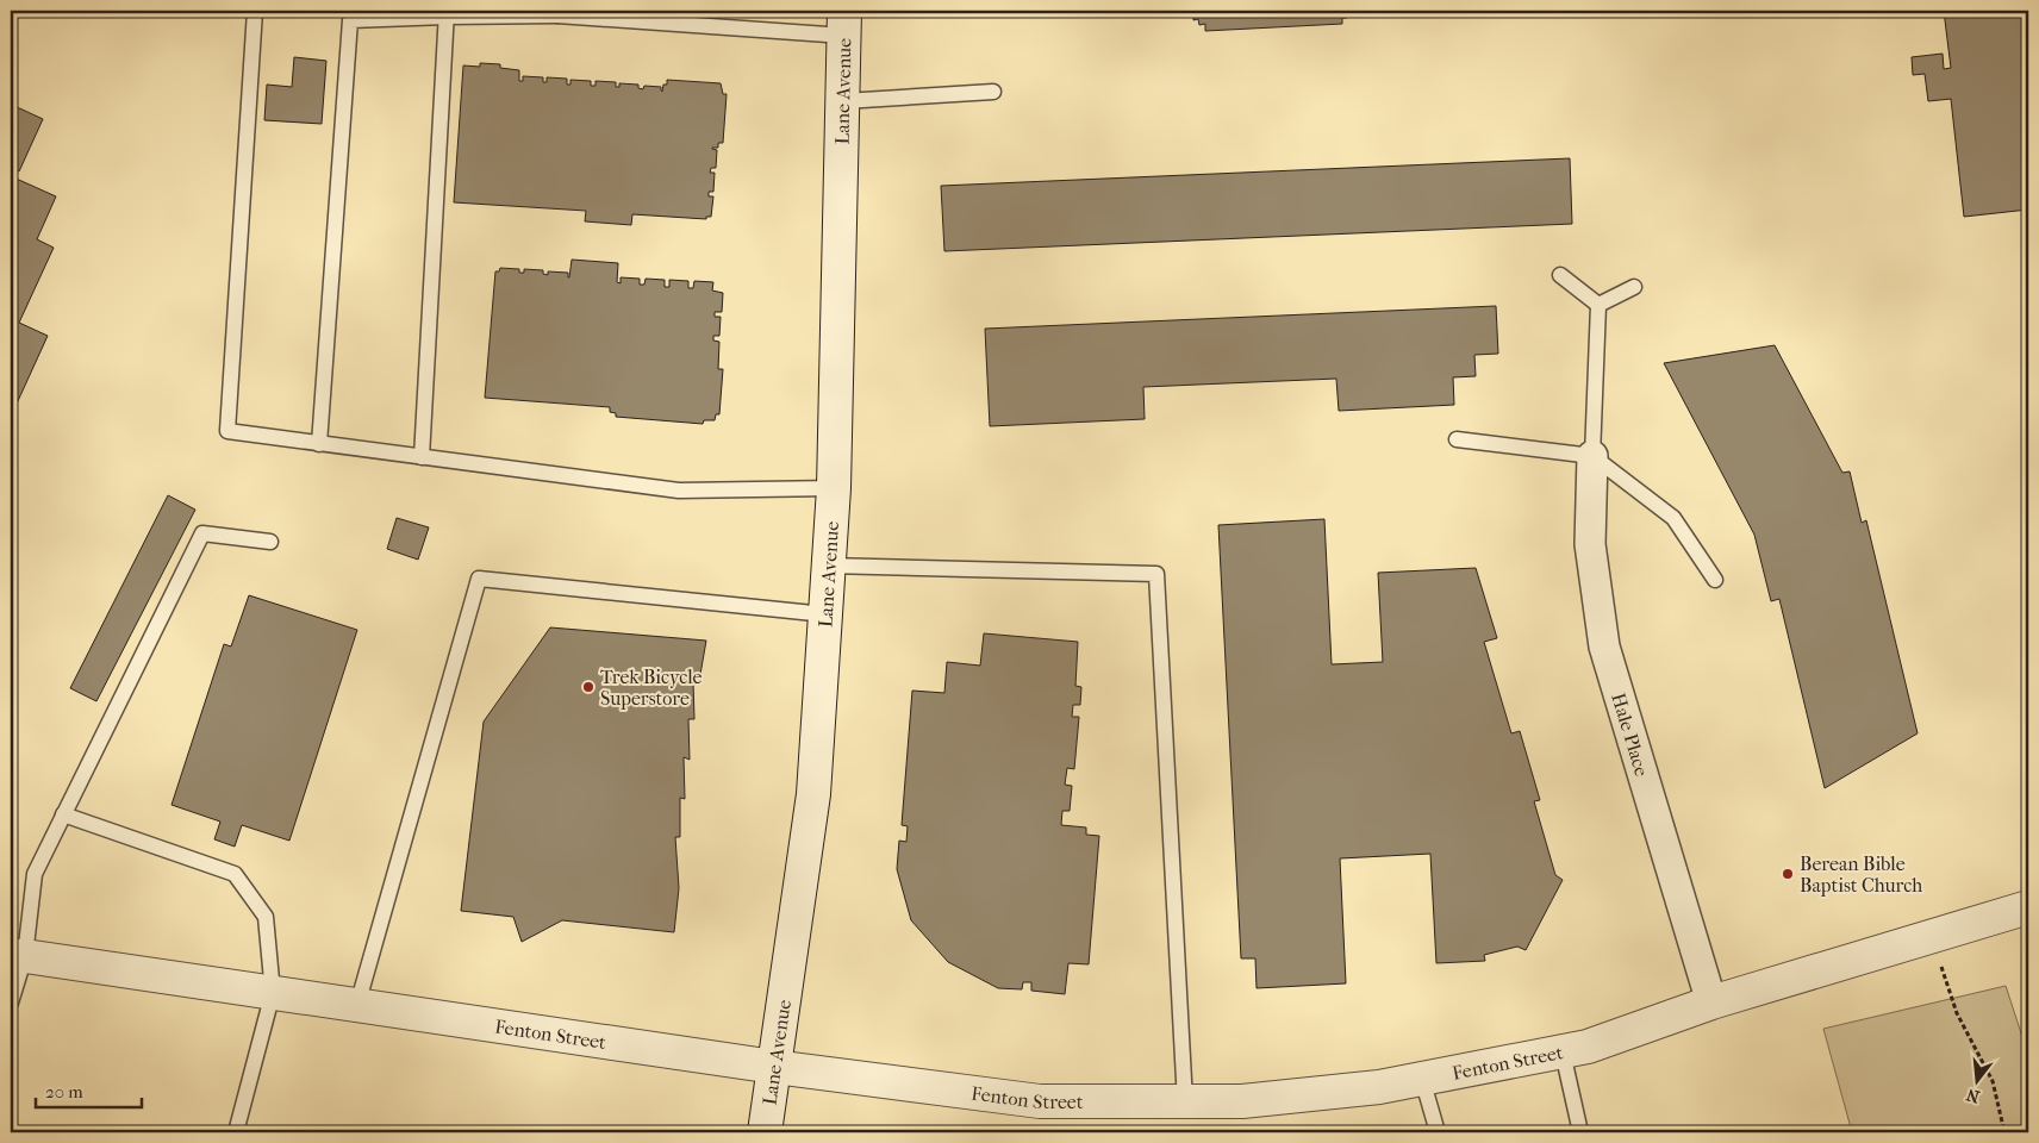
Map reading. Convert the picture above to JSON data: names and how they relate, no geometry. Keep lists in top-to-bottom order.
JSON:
{
  "streets": {
    "street": ["Lane Avenue", "Hale Place", "Fenton Street"]
  },
  "crossings": [
    ["Lane Avenue", "Fenton Street"],
    ["Hale Place", "Fenton Street"]
  ],
  "places": ["Trek Bicycle Superstore", "Berean Bible Baptist Church"],
  "scale_bar": "20 m",
  "north": "bottom"
}
